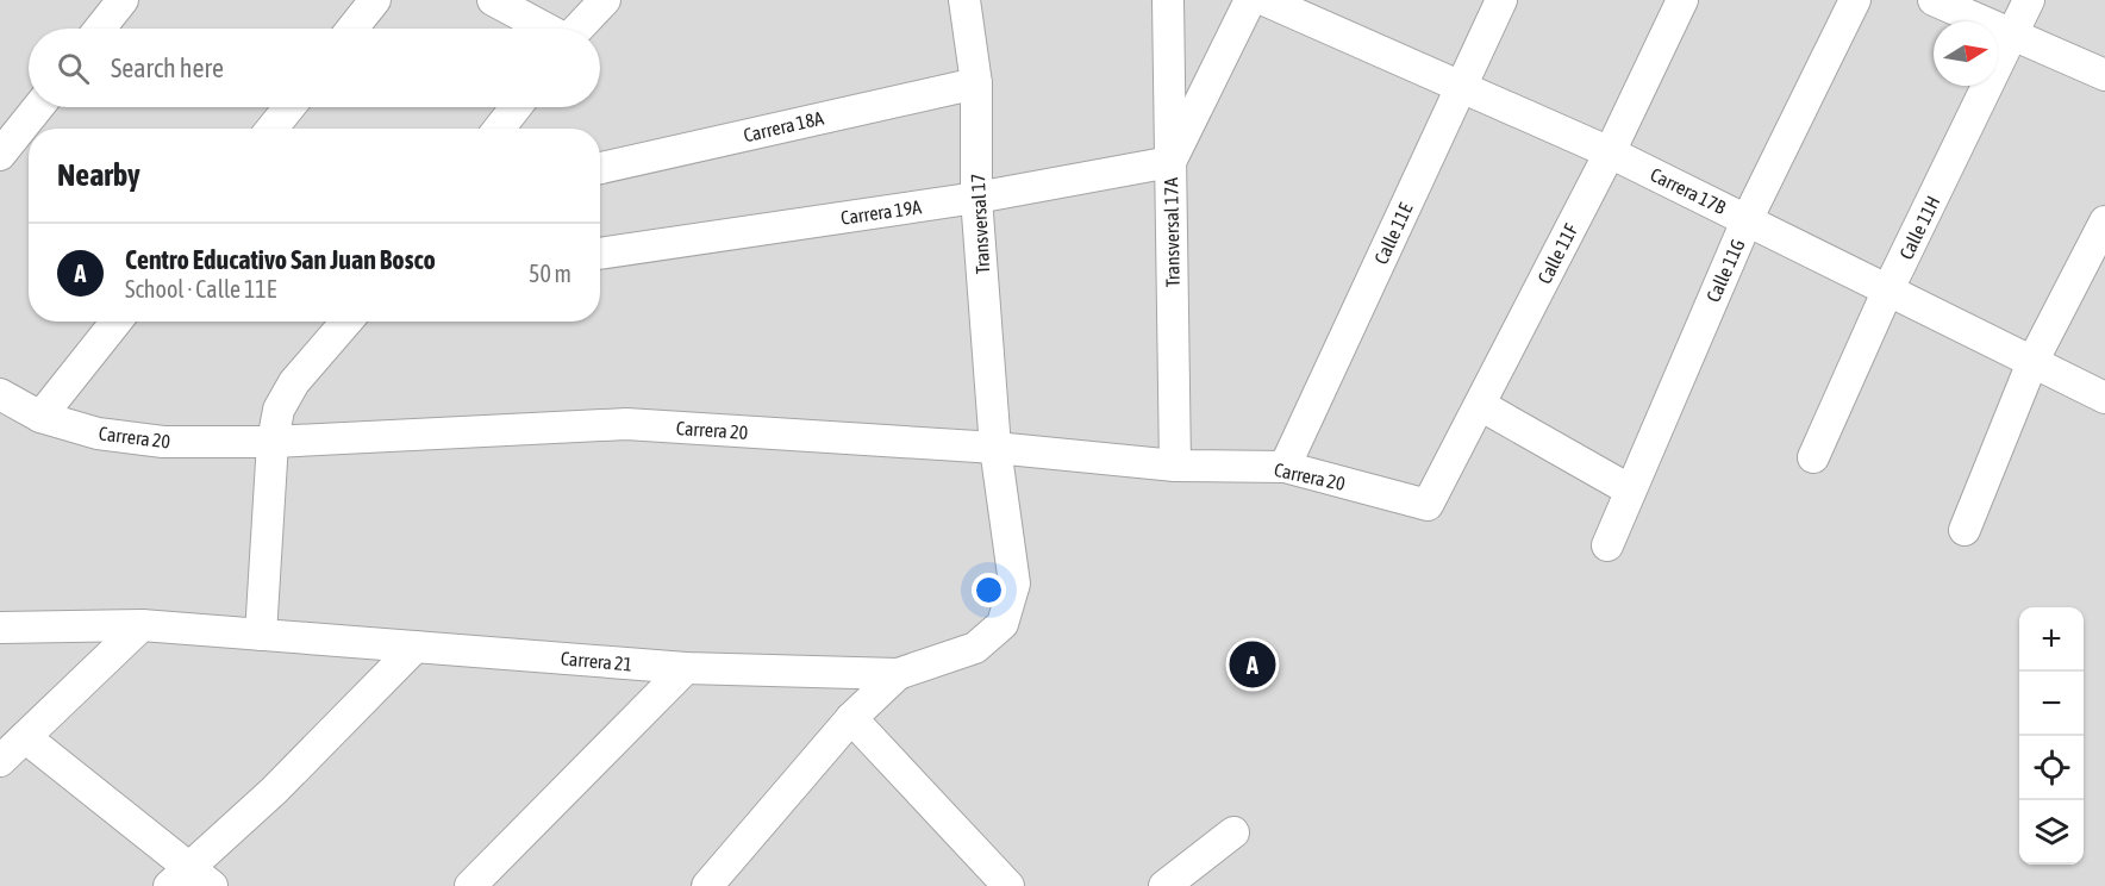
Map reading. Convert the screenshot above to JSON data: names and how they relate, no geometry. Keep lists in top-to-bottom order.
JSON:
{
  "streets": {
    "street": [
      "Carrera 18A",
      "Carrera 17B",
      "Carrera 19A",
      "Transversal 17",
      "Calle 11H",
      "Transversal 17A",
      "Calle 11E",
      "Calle 11F",
      "Calle 11G",
      "Carrera 20",
      "Carrera 21"
    ]
  },
  "crossings": [
    ["Carrera 18A", "Transversal 17"],
    ["Carrera 17B", "Calle 11H"],
    ["Carrera 17B", "Calle 11E"],
    ["Carrera 17B", "Calle 11F"],
    ["Carrera 17B", "Calle 11G"],
    ["Carrera 19A", "Transversal 17"],
    ["Carrera 19A", "Transversal 17A"],
    ["Transversal 17", "Carrera 20"],
    ["Transversal 17", "Carrera 21"],
    ["Transversal 17A", "Carrera 20"],
    ["Calle 11E", "Carrera 20"],
    ["Calle 11F", "Carrera 20"],
    ["Carrera 20", "Carrera 21"]
  ],
  "north": "right",
  "page": {
    "search": "Search here",
    "heading": "Nearby",
    "list": [
      {
        "mark": "A",
        "name": "Centro Educativo San Juan Bosco",
        "note": "School · Calle 11E",
        "value": "50 m"
      }
    ],
    "map_buttons": ["+", "−"],
    "pins": "A"
  }
}
